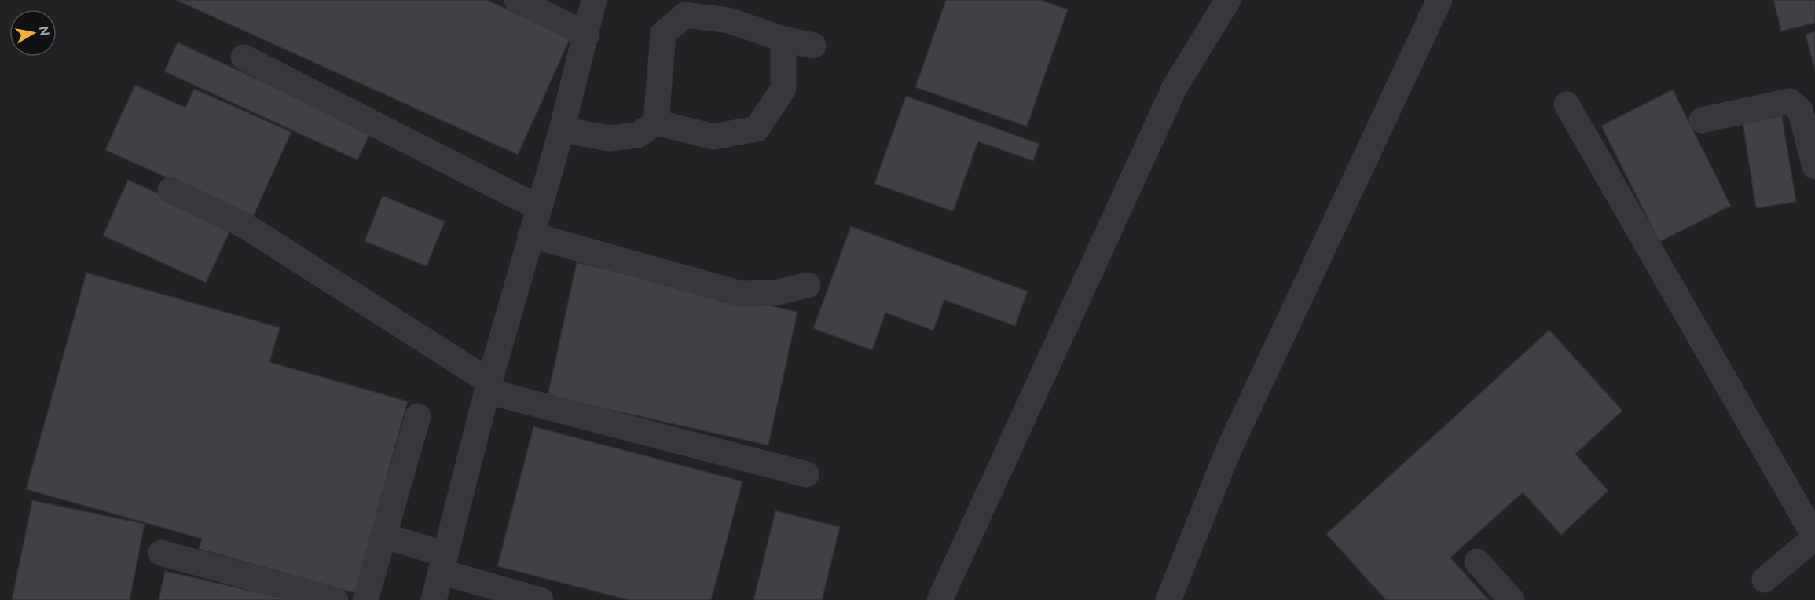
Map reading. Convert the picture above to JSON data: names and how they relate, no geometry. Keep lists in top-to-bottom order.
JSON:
{
  "north": "right"
}
